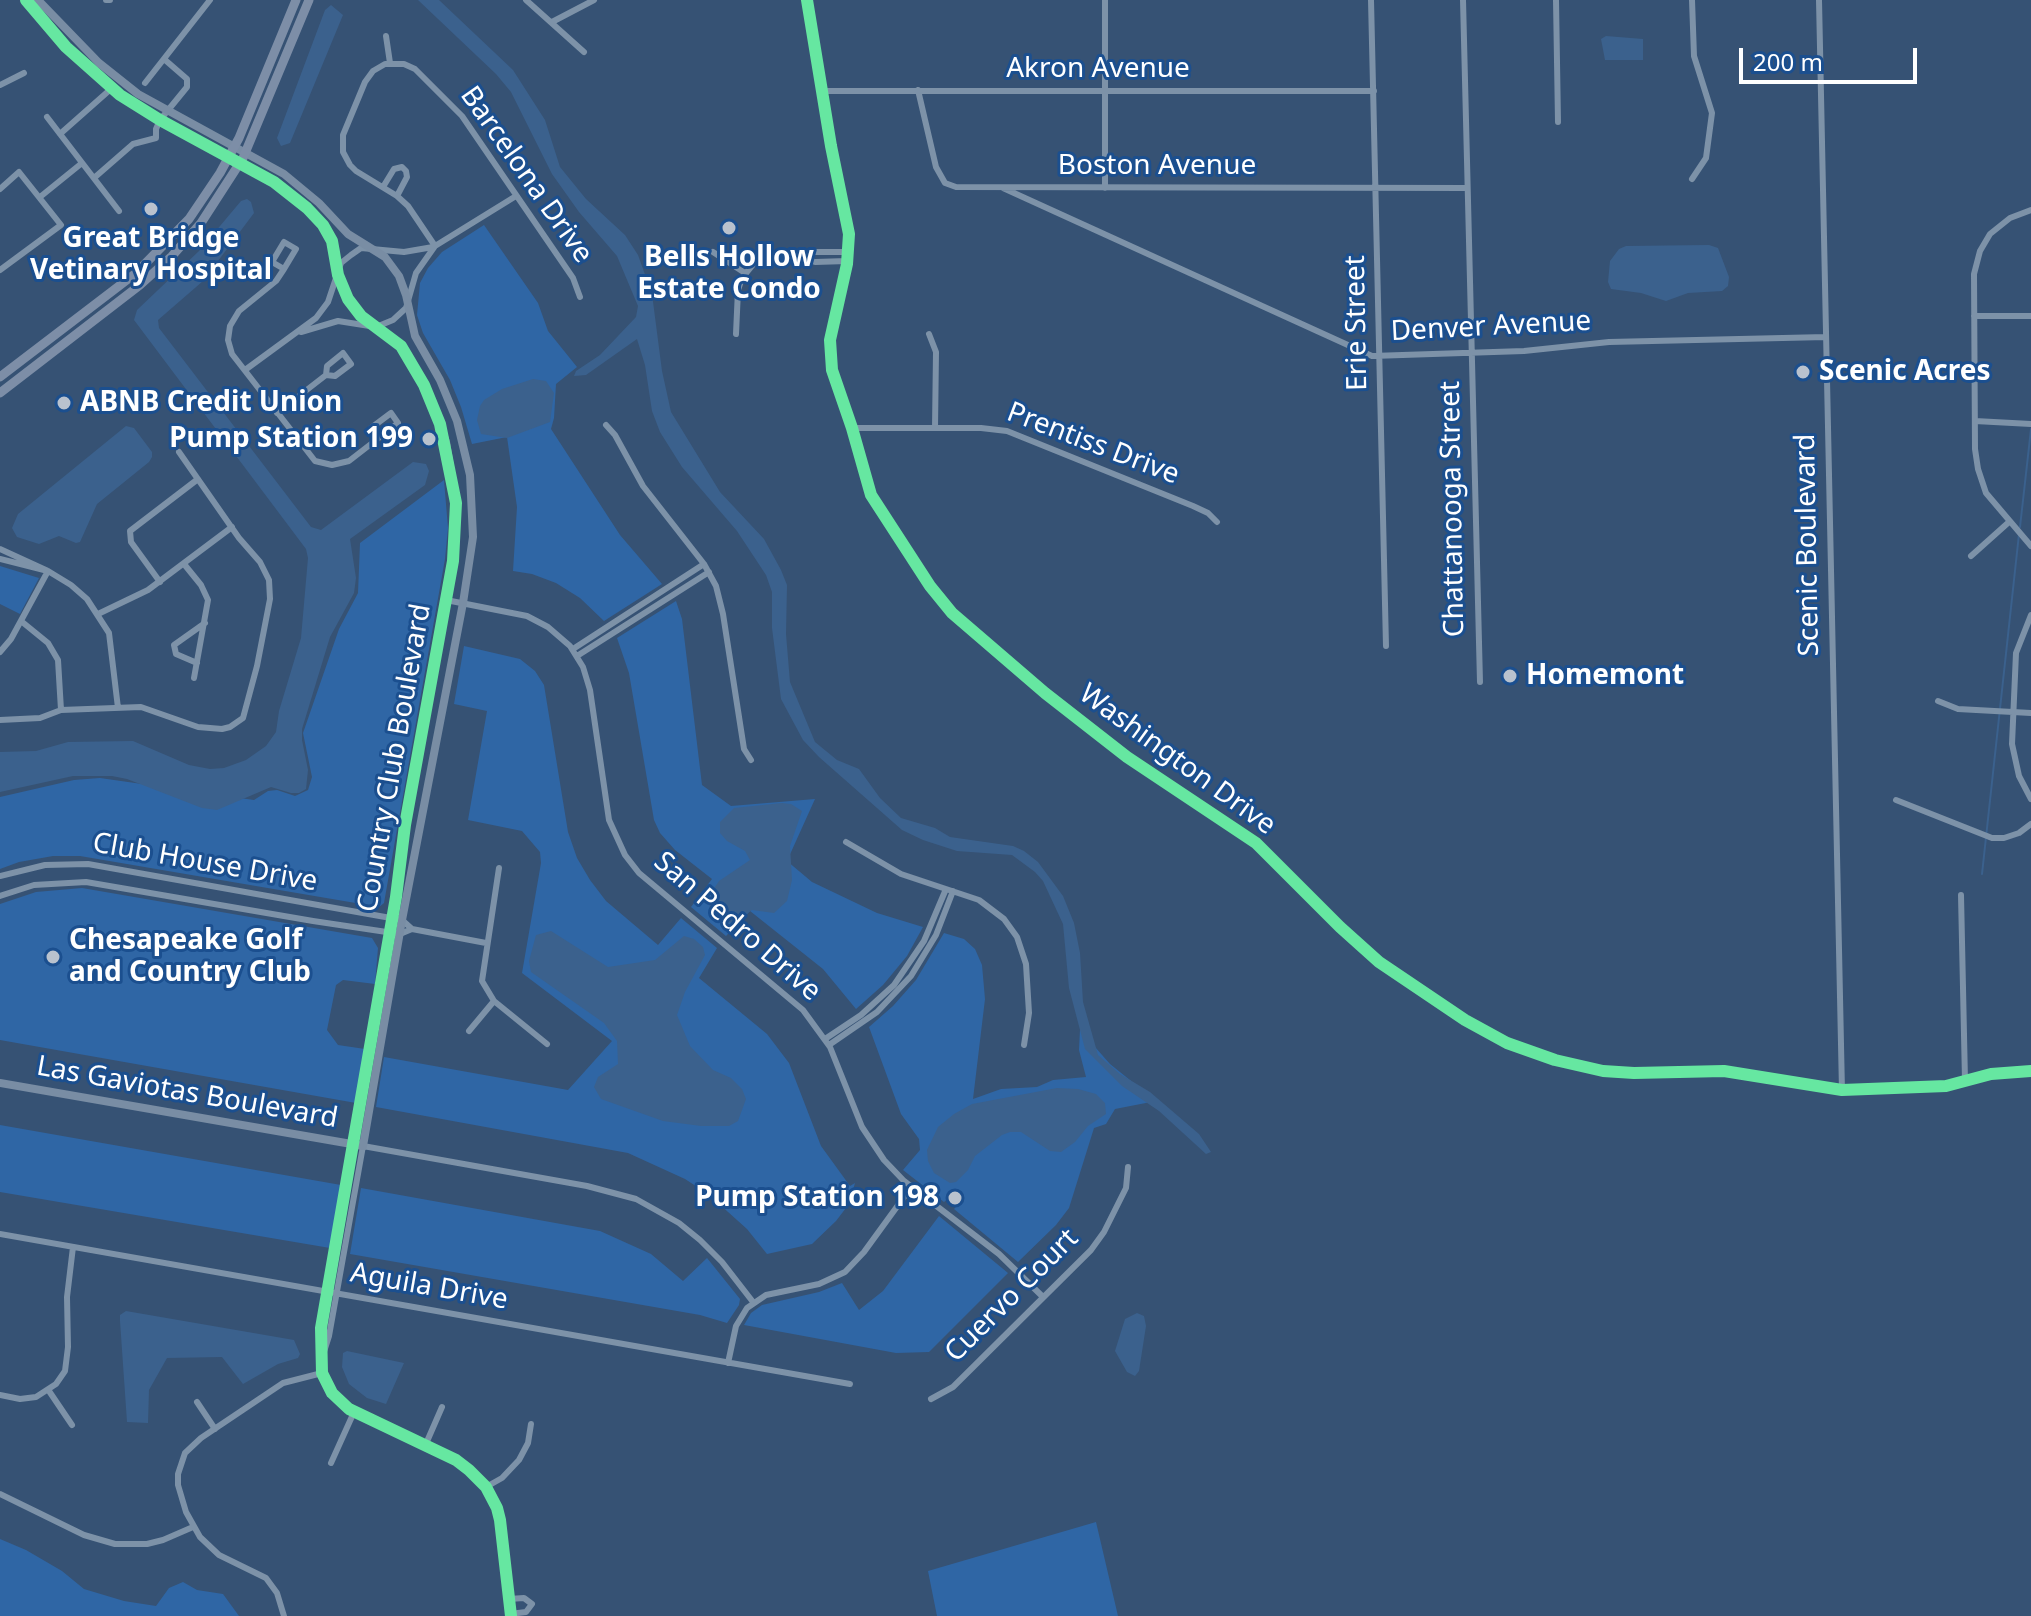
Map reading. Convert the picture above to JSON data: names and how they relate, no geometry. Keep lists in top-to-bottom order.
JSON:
{
  "streets": {
    "street": [
      "Akron Avenue",
      "Boston Avenue",
      "Barcelona Drive",
      "Erie Street",
      "Denver Avenue",
      "Prentiss Drive",
      "Chattanooga Street",
      "Scenic Boulevard",
      "Country Club Boulevard",
      "Washington Drive",
      "Club House Drive",
      "San Pedro Drive",
      "Las Gaviotas Boulevard",
      "Aguila Drive",
      "Cuervo Court"
    ]
  },
  "crossings": [
    ["Akron Avenue", "Boston Avenue"],
    ["Akron Avenue", "Erie Street"],
    ["Akron Avenue", "Washington Drive"],
    ["Boston Avenue", "Erie Street"],
    ["Boston Avenue", "Denver Avenue"],
    ["Boston Avenue", "Chattanooga Street"],
    ["Erie Street", "Denver Avenue"],
    ["Denver Avenue", "Chattanooga Street"],
    ["Denver Avenue", "Scenic Boulevard"],
    ["Prentiss Drive", "Washington Drive"],
    ["Scenic Boulevard", "Washington Drive"],
    ["Country Club Boulevard", "Club House Drive"],
    ["Country Club Boulevard", "Las Gaviotas Boulevard"],
    ["Country Club Boulevard", "Aguila Drive"],
    ["San Pedro Drive", "Cuervo Court"]
  ],
  "places": [
    "Great Bridge Vetinary Hospital",
    "Bells Hollow Estate Condo",
    "Scenic Acres",
    "ABNB Credit Union",
    "Pump Station 199",
    "Homemont",
    "Chesapeake Golf and Country Club",
    "Pump Station 198"
  ],
  "scale_bar": "200 m"
}
